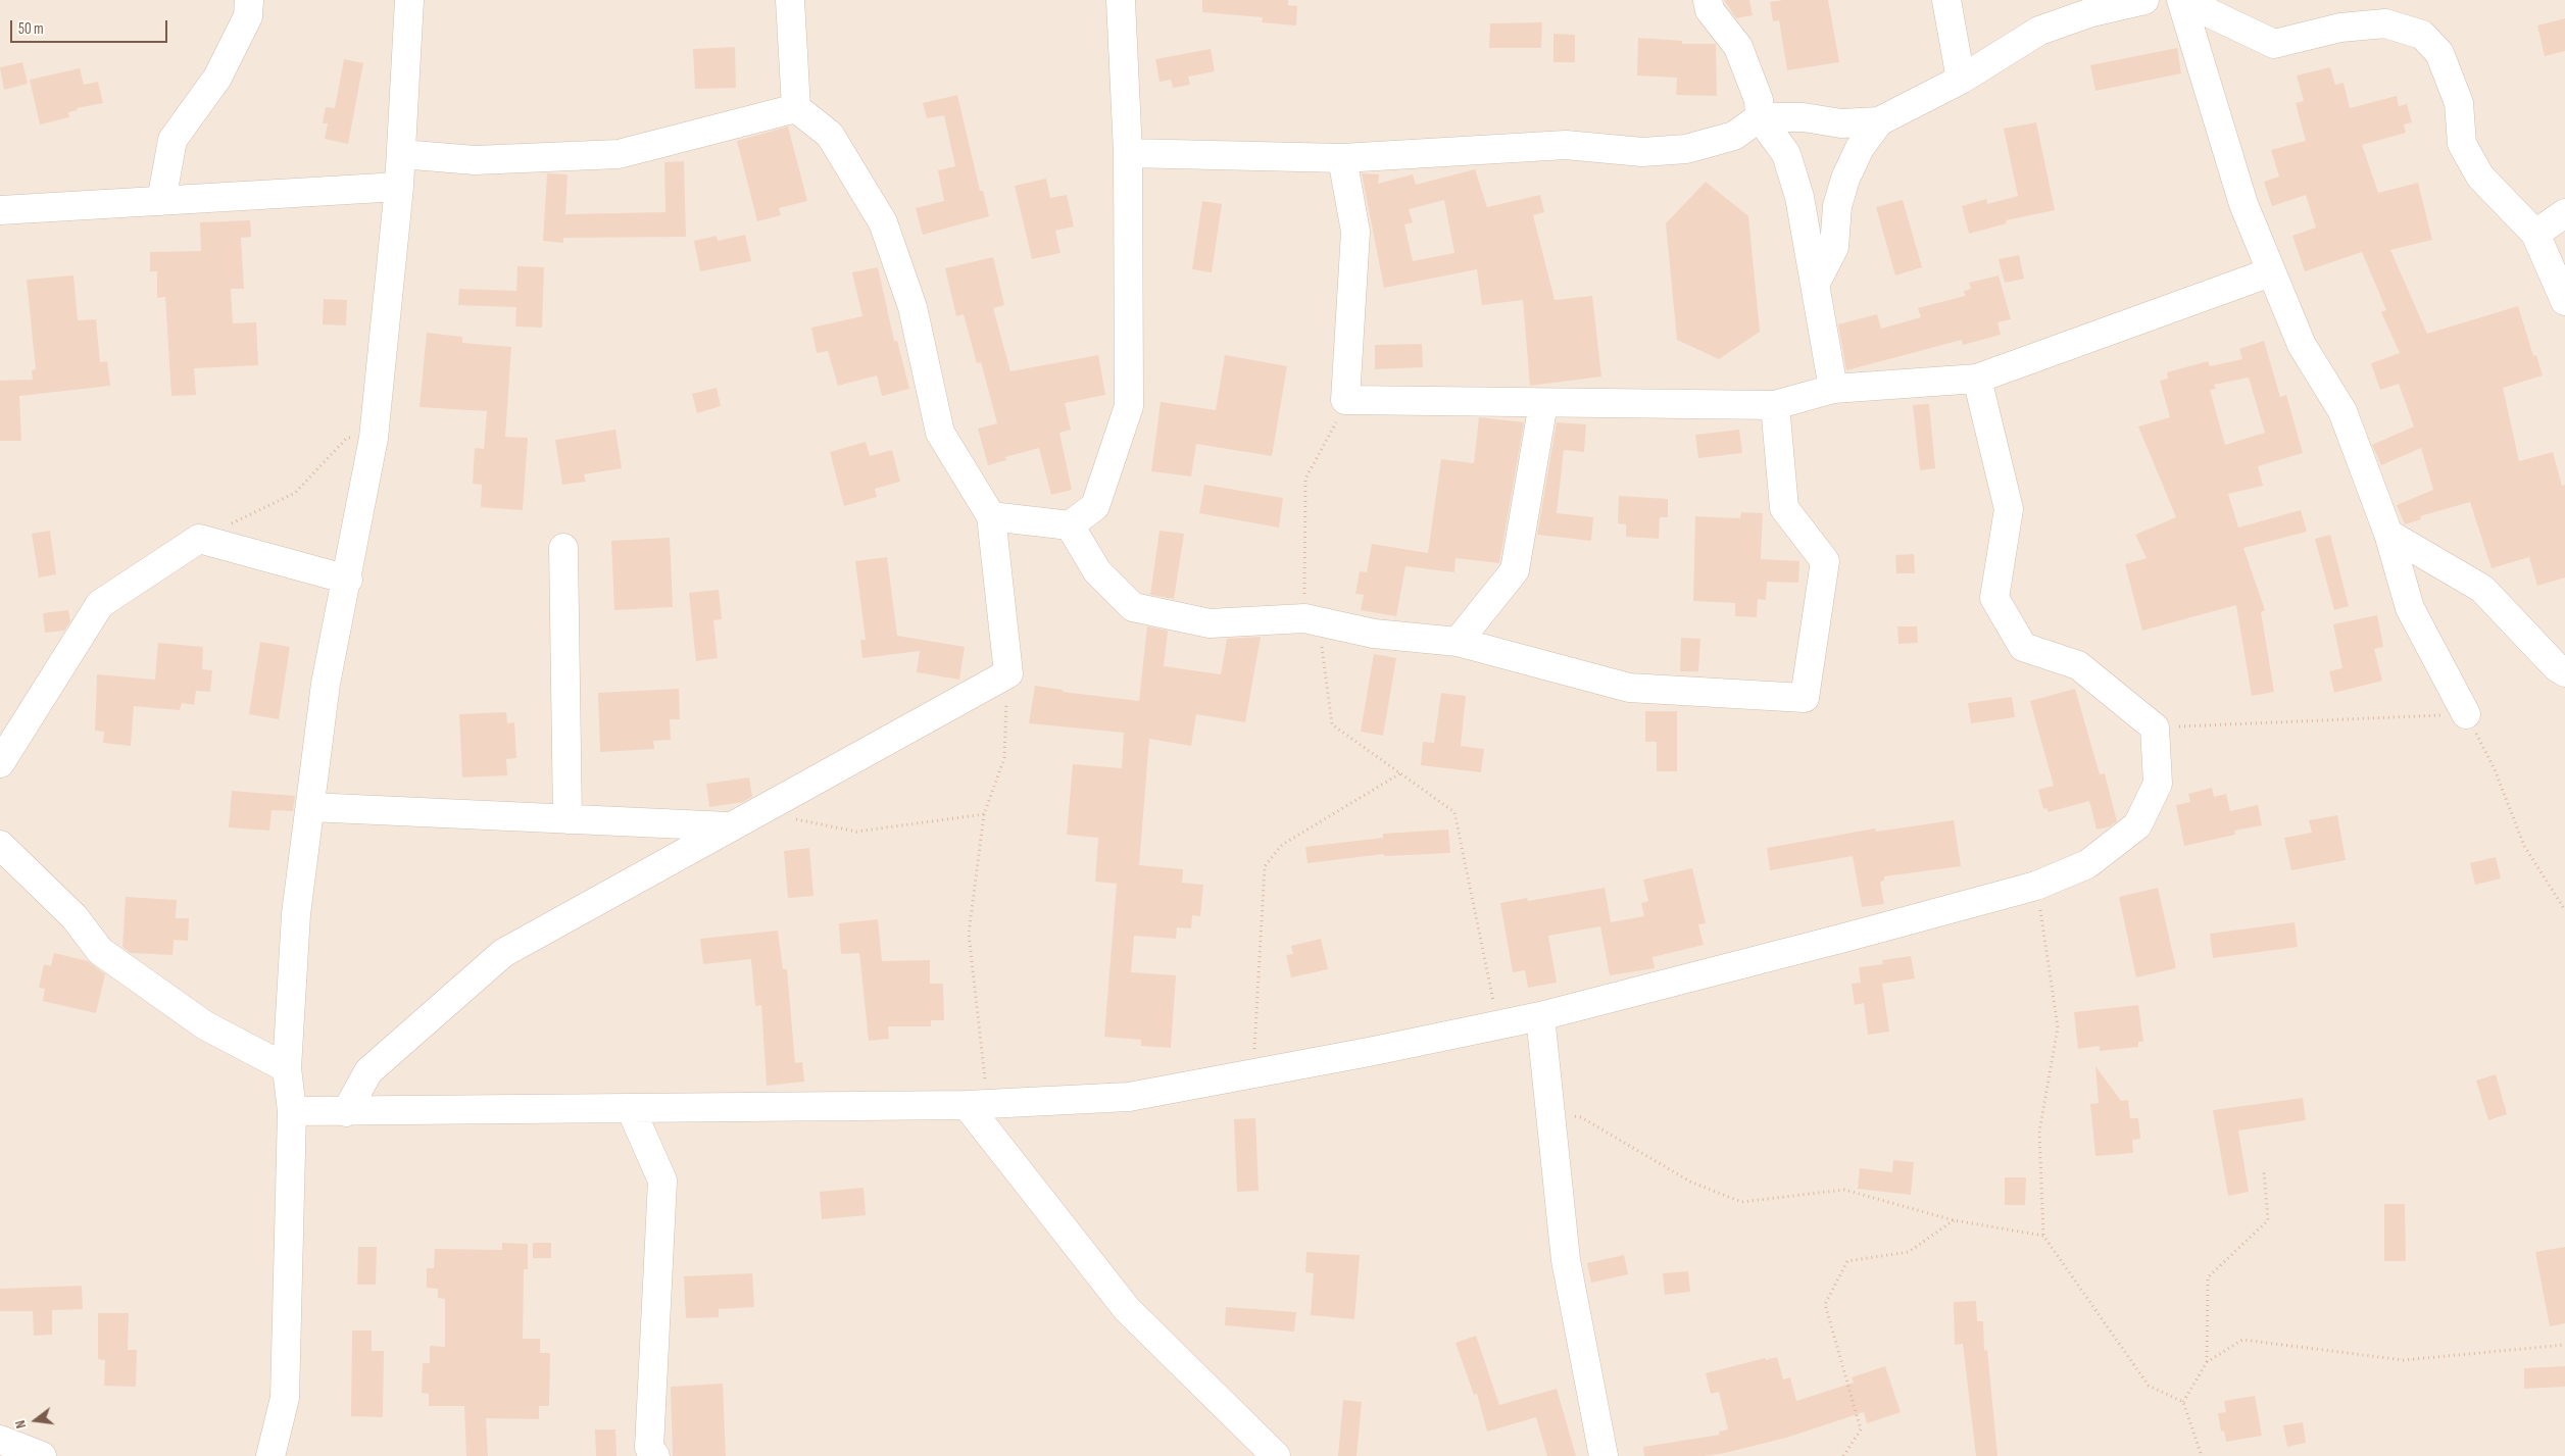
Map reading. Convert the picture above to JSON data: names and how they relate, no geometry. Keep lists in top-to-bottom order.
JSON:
{
  "scale_bar": "50 m",
  "north": "left"
}
